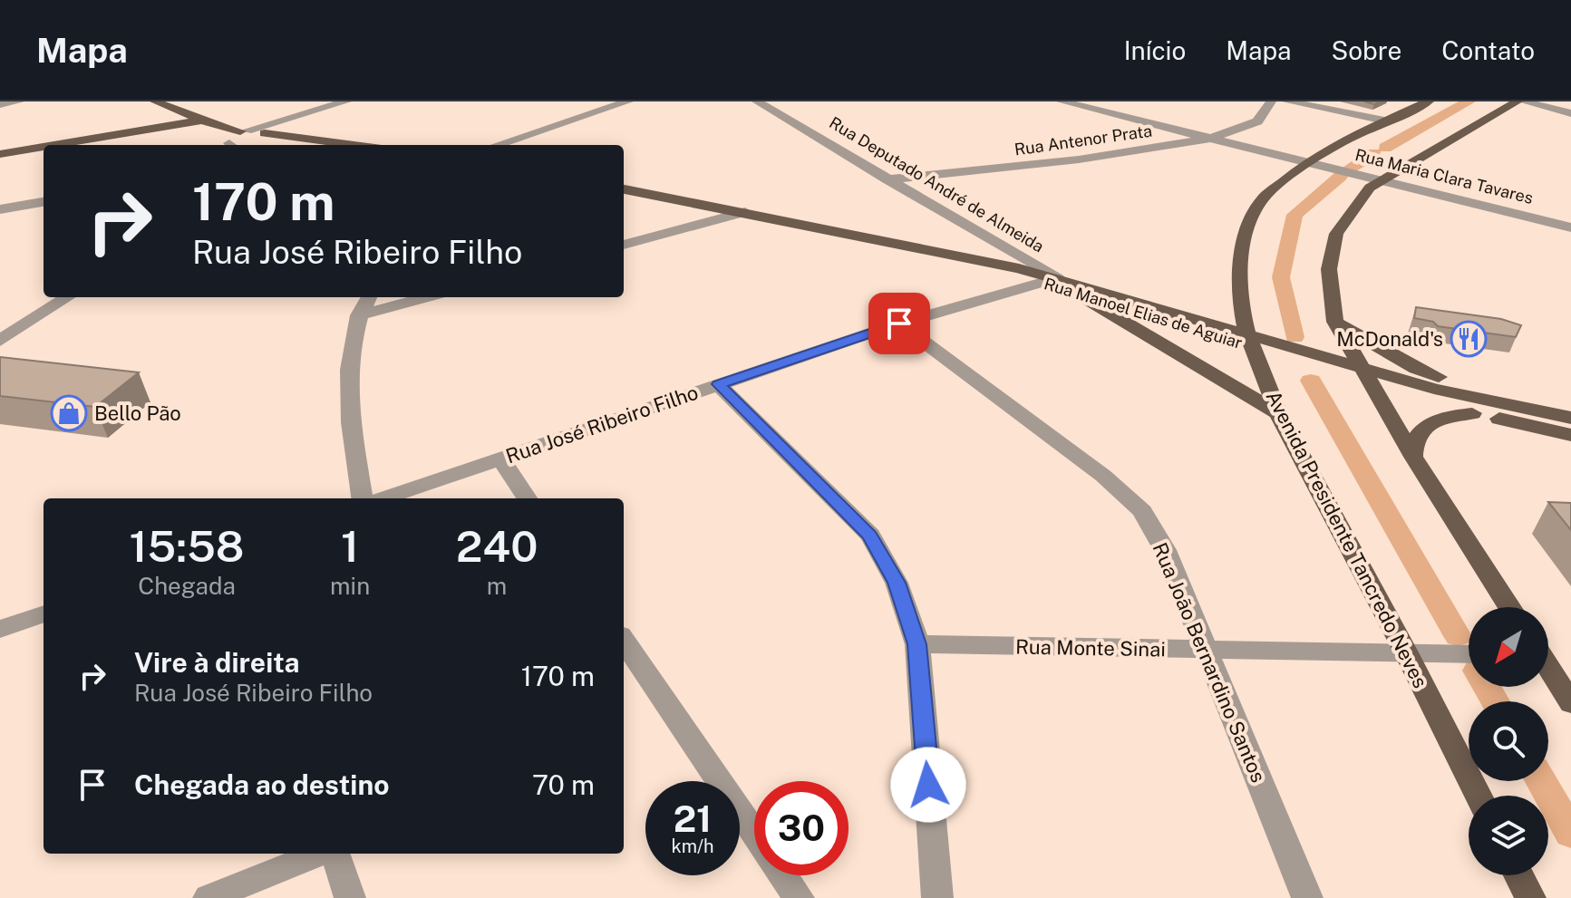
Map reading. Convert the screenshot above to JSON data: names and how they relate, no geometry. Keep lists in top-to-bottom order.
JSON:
{
  "streets": {
    "main road": ["Rua Manoel Elias de Aguiar", "Avenida Presidente Tancredo Neves"],
    "street": [
      "Rua Antenor Prata",
      "Rua Maria Clara Tavares",
      "Rua Deputado André de Almeida",
      "Rua José Ribeiro Filho",
      "Rua Monte Sinai",
      "Rua João Bernardino Santos"
    ]
  },
  "crossings": [
    ["Rua Antenor Prata", "Rua Maria Clara Tavares"],
    ["Rua Antenor Prata", "Rua Deputado André de Almeida"],
    ["Rua Maria Clara Tavares", "Avenida Presidente Tancredo Neves"],
    ["Rua Deputado André de Almeida", "Rua Manoel Elias de Aguiar"],
    ["Rua Manoel Elias de Aguiar", "Rua José Ribeiro Filho"],
    ["Rua Manoel Elias de Aguiar", "Avenida Presidente Tancredo Neves"],
    ["Rua José Ribeiro Filho", "Rua João Bernardino Santos"],
    ["Avenida Presidente Tancredo Neves", "Rua Monte Sinai"],
    ["Rua Monte Sinai", "Rua João Bernardino Santos"]
  ],
  "places": {
    "restaurant": ["McDonald's"],
    "shop": ["Bello Pão"]
  },
  "north": "bottom left",
  "page": {
    "header": "Mapa",
    "nav": [
      "Início",
      "Mapa",
      "Sobre",
      "Contato"
    ],
    "turn": ["170 m", "Rua José Ribeiro Filho"],
    "eta": [
      "15:58",
      "Chegada",
      "1",
      "min",
      "240",
      "m"
    ],
    "list": [
      {
        "name": "Vire à direita",
        "note": "Rua José Ribeiro Filho",
        "value": "170 m"
      },
      {
        "name": "Chegada ao destino",
        "value": "70 m"
      }
    ],
    "speed": "21 km/h",
    "limit": "30"
  }
}
